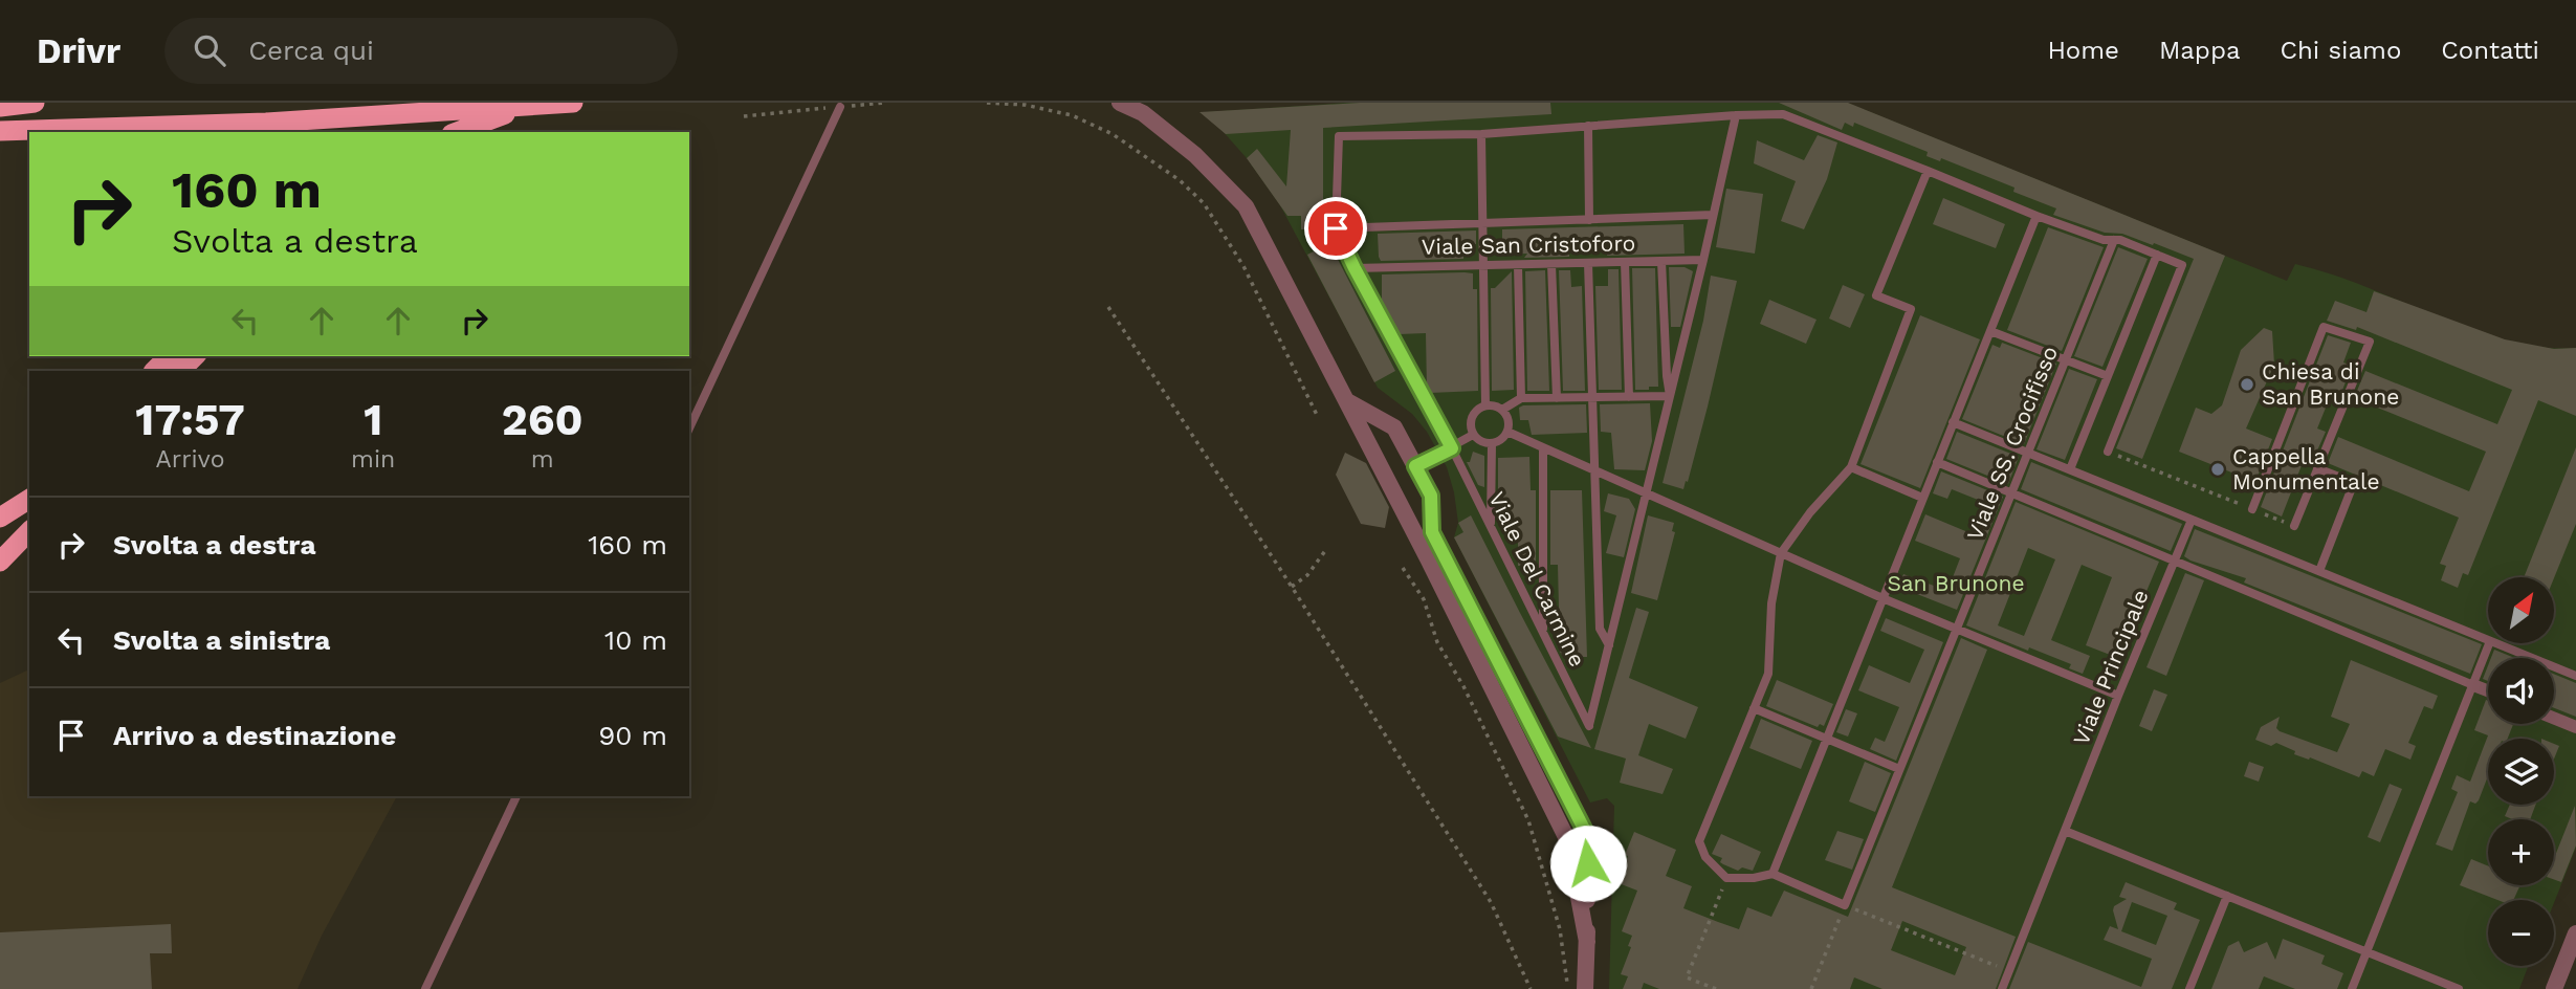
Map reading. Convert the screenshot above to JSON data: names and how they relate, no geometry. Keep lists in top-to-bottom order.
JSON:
{
  "streets": {
    "lane": [
      "Viale San Cristoforo",
      "Viale SS. Crocifisso",
      "Viale Del Carmine",
      "Viale Principale"
    ]
  },
  "crossings": [
    ["Viale San Cristoforo", "Viale Del Carmine"]
  ],
  "parks": ["San Brunone"],
  "places": ["Chiesa di San Brunone", "Cappella Monumentale"],
  "north": "top right",
  "page": {
    "header": "Drivr",
    "search": "Cerca qui",
    "nav": [
      "Home",
      "Mappa",
      "Chi siamo",
      "Contatti"
    ],
    "turn": ["160 m", "Svolta a destra"],
    "eta": [
      "17:57",
      "Arrivo",
      "1",
      "min",
      "260",
      "m"
    ],
    "list": [
      {
        "name": "Svolta a destra",
        "value": "160 m"
      },
      {
        "name": "Svolta a sinistra",
        "value": "10 m"
      },
      {
        "name": "Arrivo a destinazione",
        "value": "90 m"
      }
    ],
    "map_buttons": ["+", "−"]
  }
}
